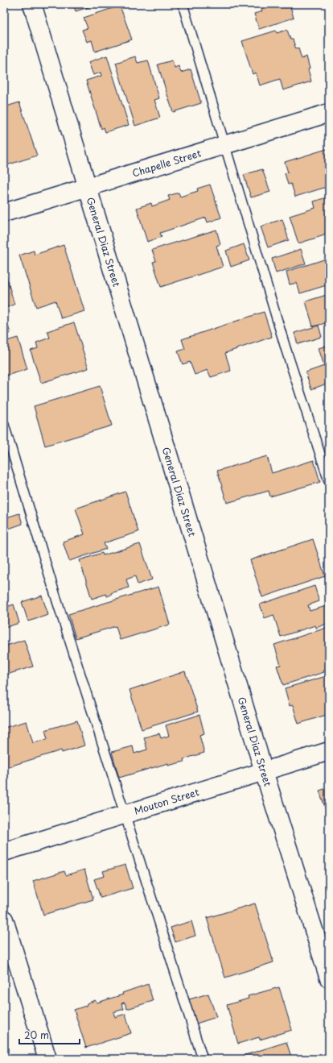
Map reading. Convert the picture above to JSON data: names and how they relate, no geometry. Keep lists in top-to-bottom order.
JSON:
{
  "streets": {
    "street": ["Chapelle Street", "General Diaz Street", "Mouton Street"]
  },
  "crossings": [
    ["Chapelle Street", "General Diaz Street"],
    ["General Diaz Street", "Mouton Street"]
  ],
  "scale_bar": "20 m"
}
